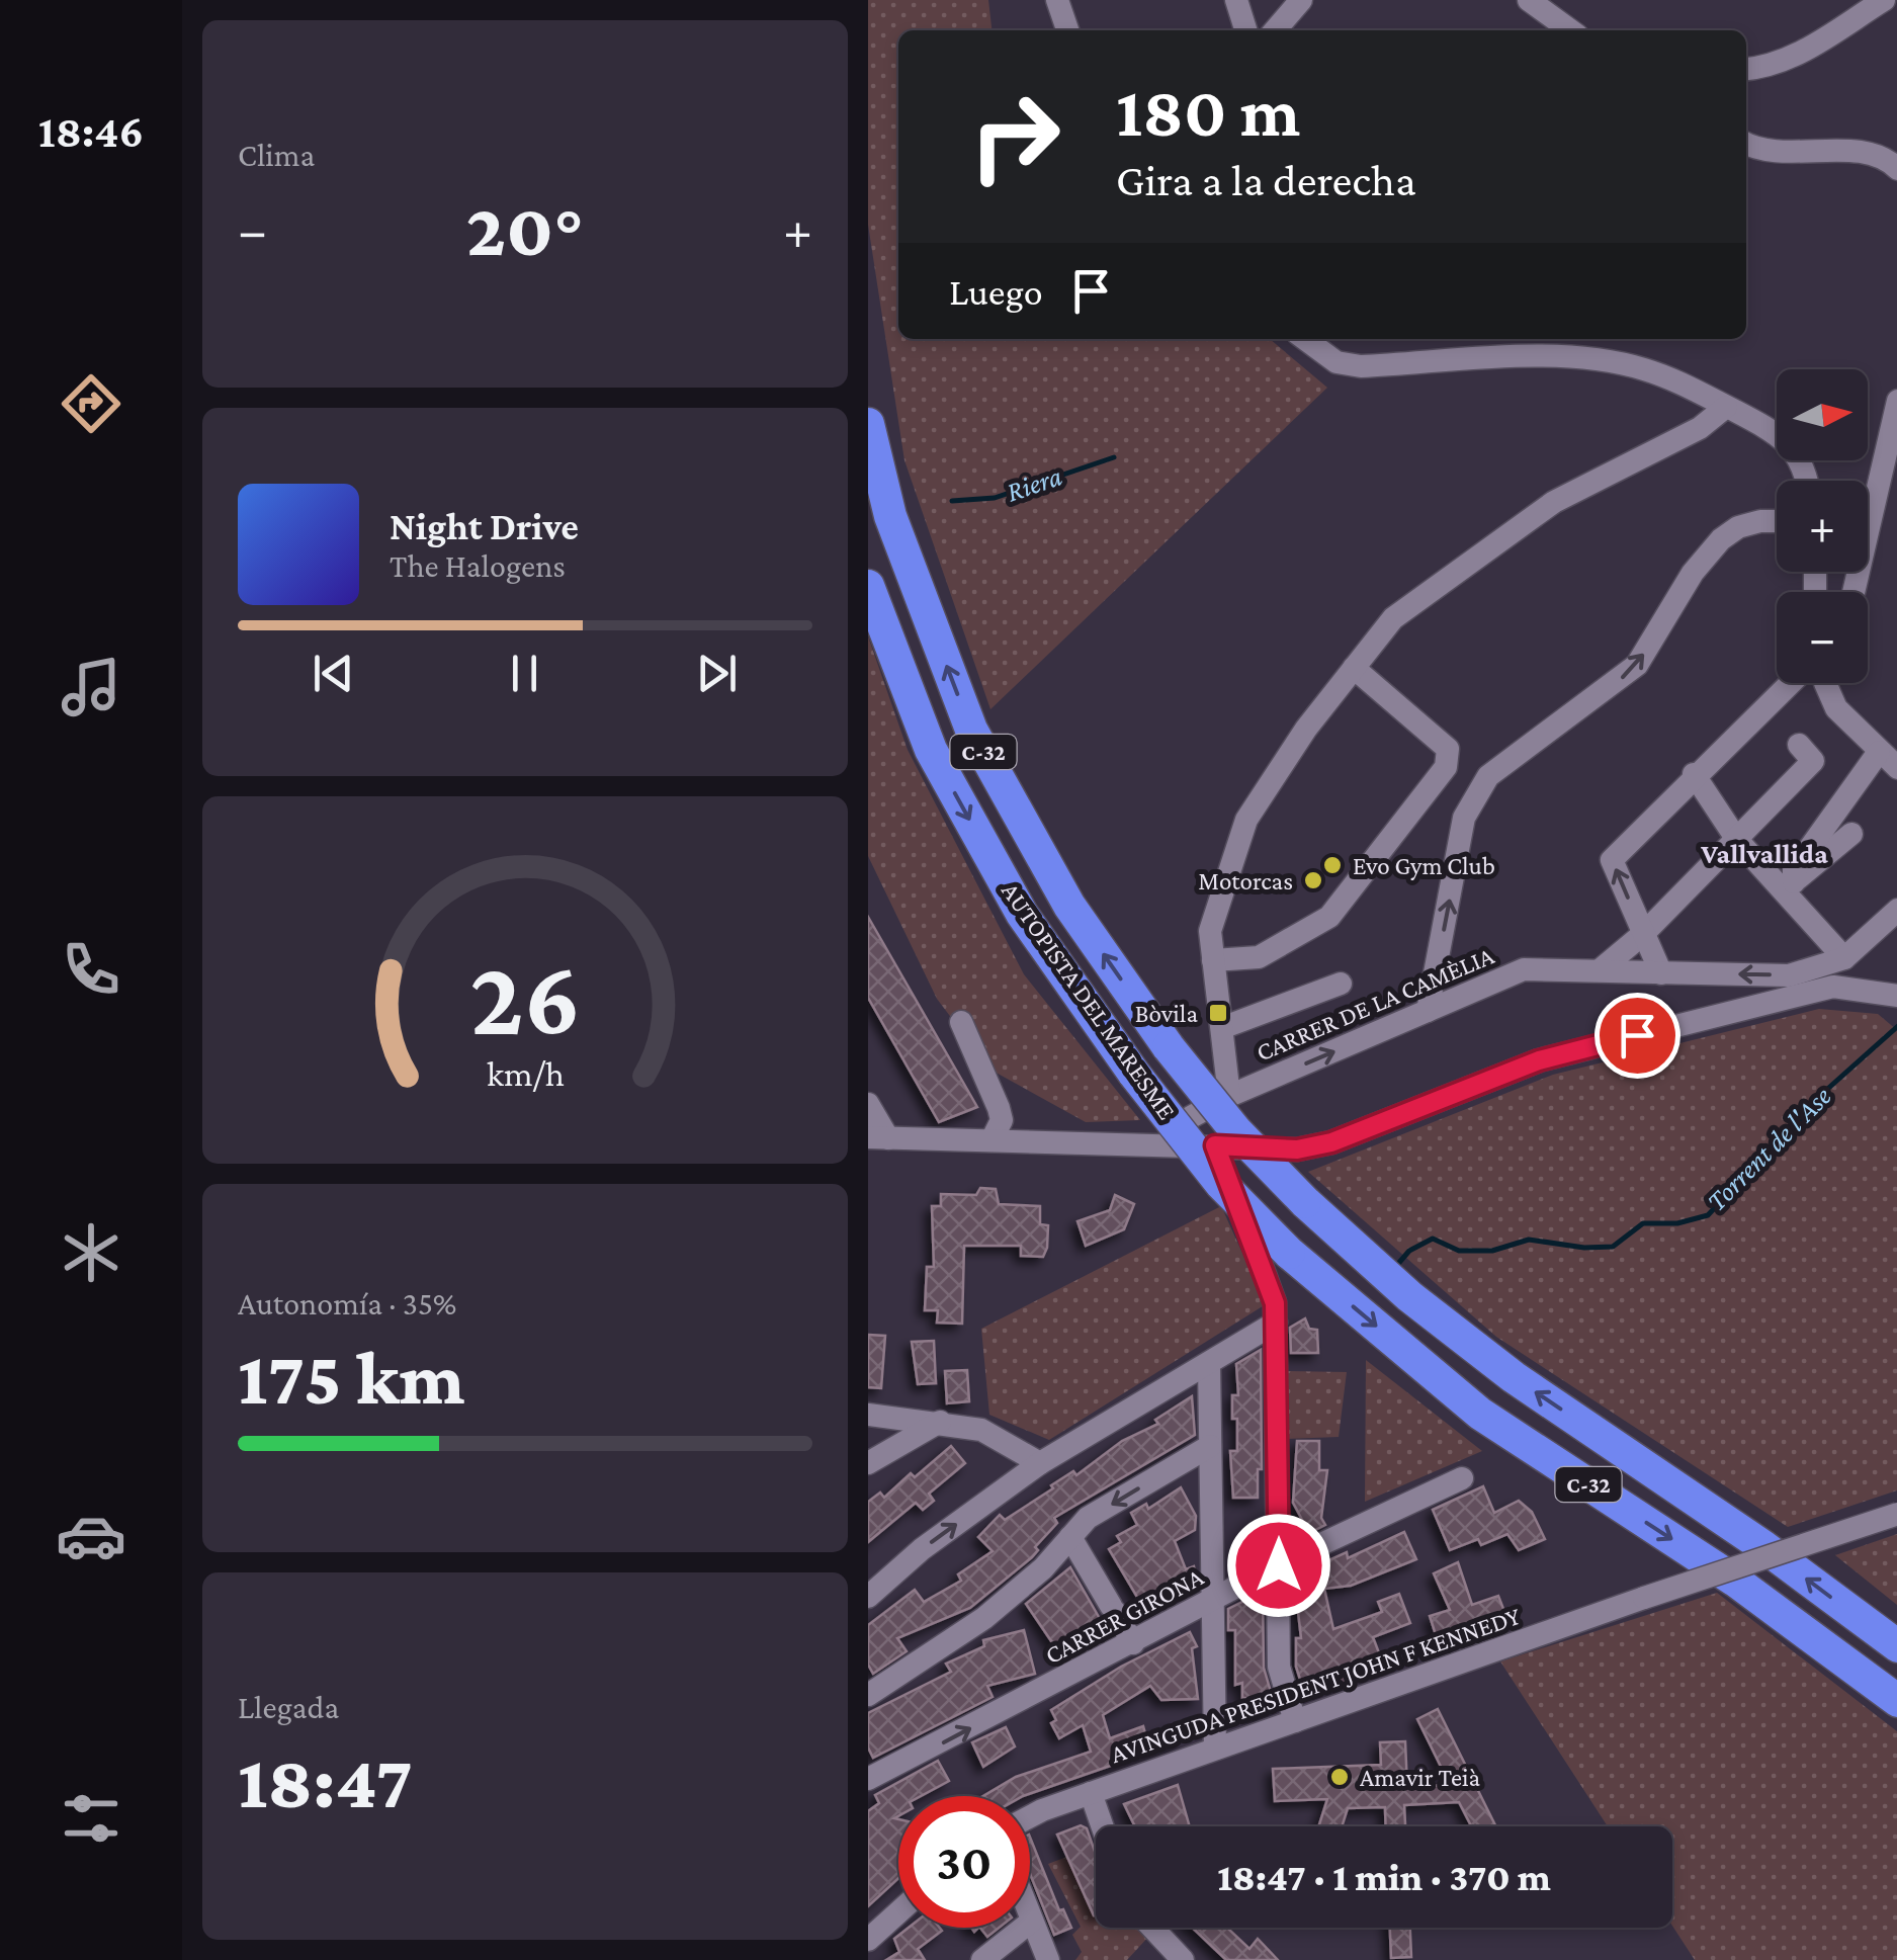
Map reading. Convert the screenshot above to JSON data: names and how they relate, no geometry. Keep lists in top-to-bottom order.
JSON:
{
  "streets": {
    "highway": ["C-32", "AUTOPISTA DEL MARESME"],
    "street": ["CARRER DE LA CAMÈLIA", "CARRER GIRONA", "AVINGUDA PRESIDENT JOHN F KENNEDY"]
  },
  "districts": ["Vallvallida"],
  "water": ["Riera", "Torrent de l'Ase"],
  "places": {
    "other": ["Evo Gym Club", "Motorcas", "Amavir Teià"],
    "transit": ["Bòvila"]
  },
  "north": "right",
  "page": {
    "tabs": "18:46",
    "tile": [
      "Clima",
      ["Autonomía · 35%", "175 km"],
      ["Llegada", "18:47"]
    ],
    "turn": ["180 m", "Gira a la derecha"],
    "heat": ["−", "20°", "+"],
    "then": "Luego",
    "map_buttons": ["+", "−"],
    "song": ["Night Drive", "The Halogens"],
    "limit": "30",
    "trip": "18:47 · 1 min · 370 m",
    "gauge": ["26", "km/h"]
  }
}
